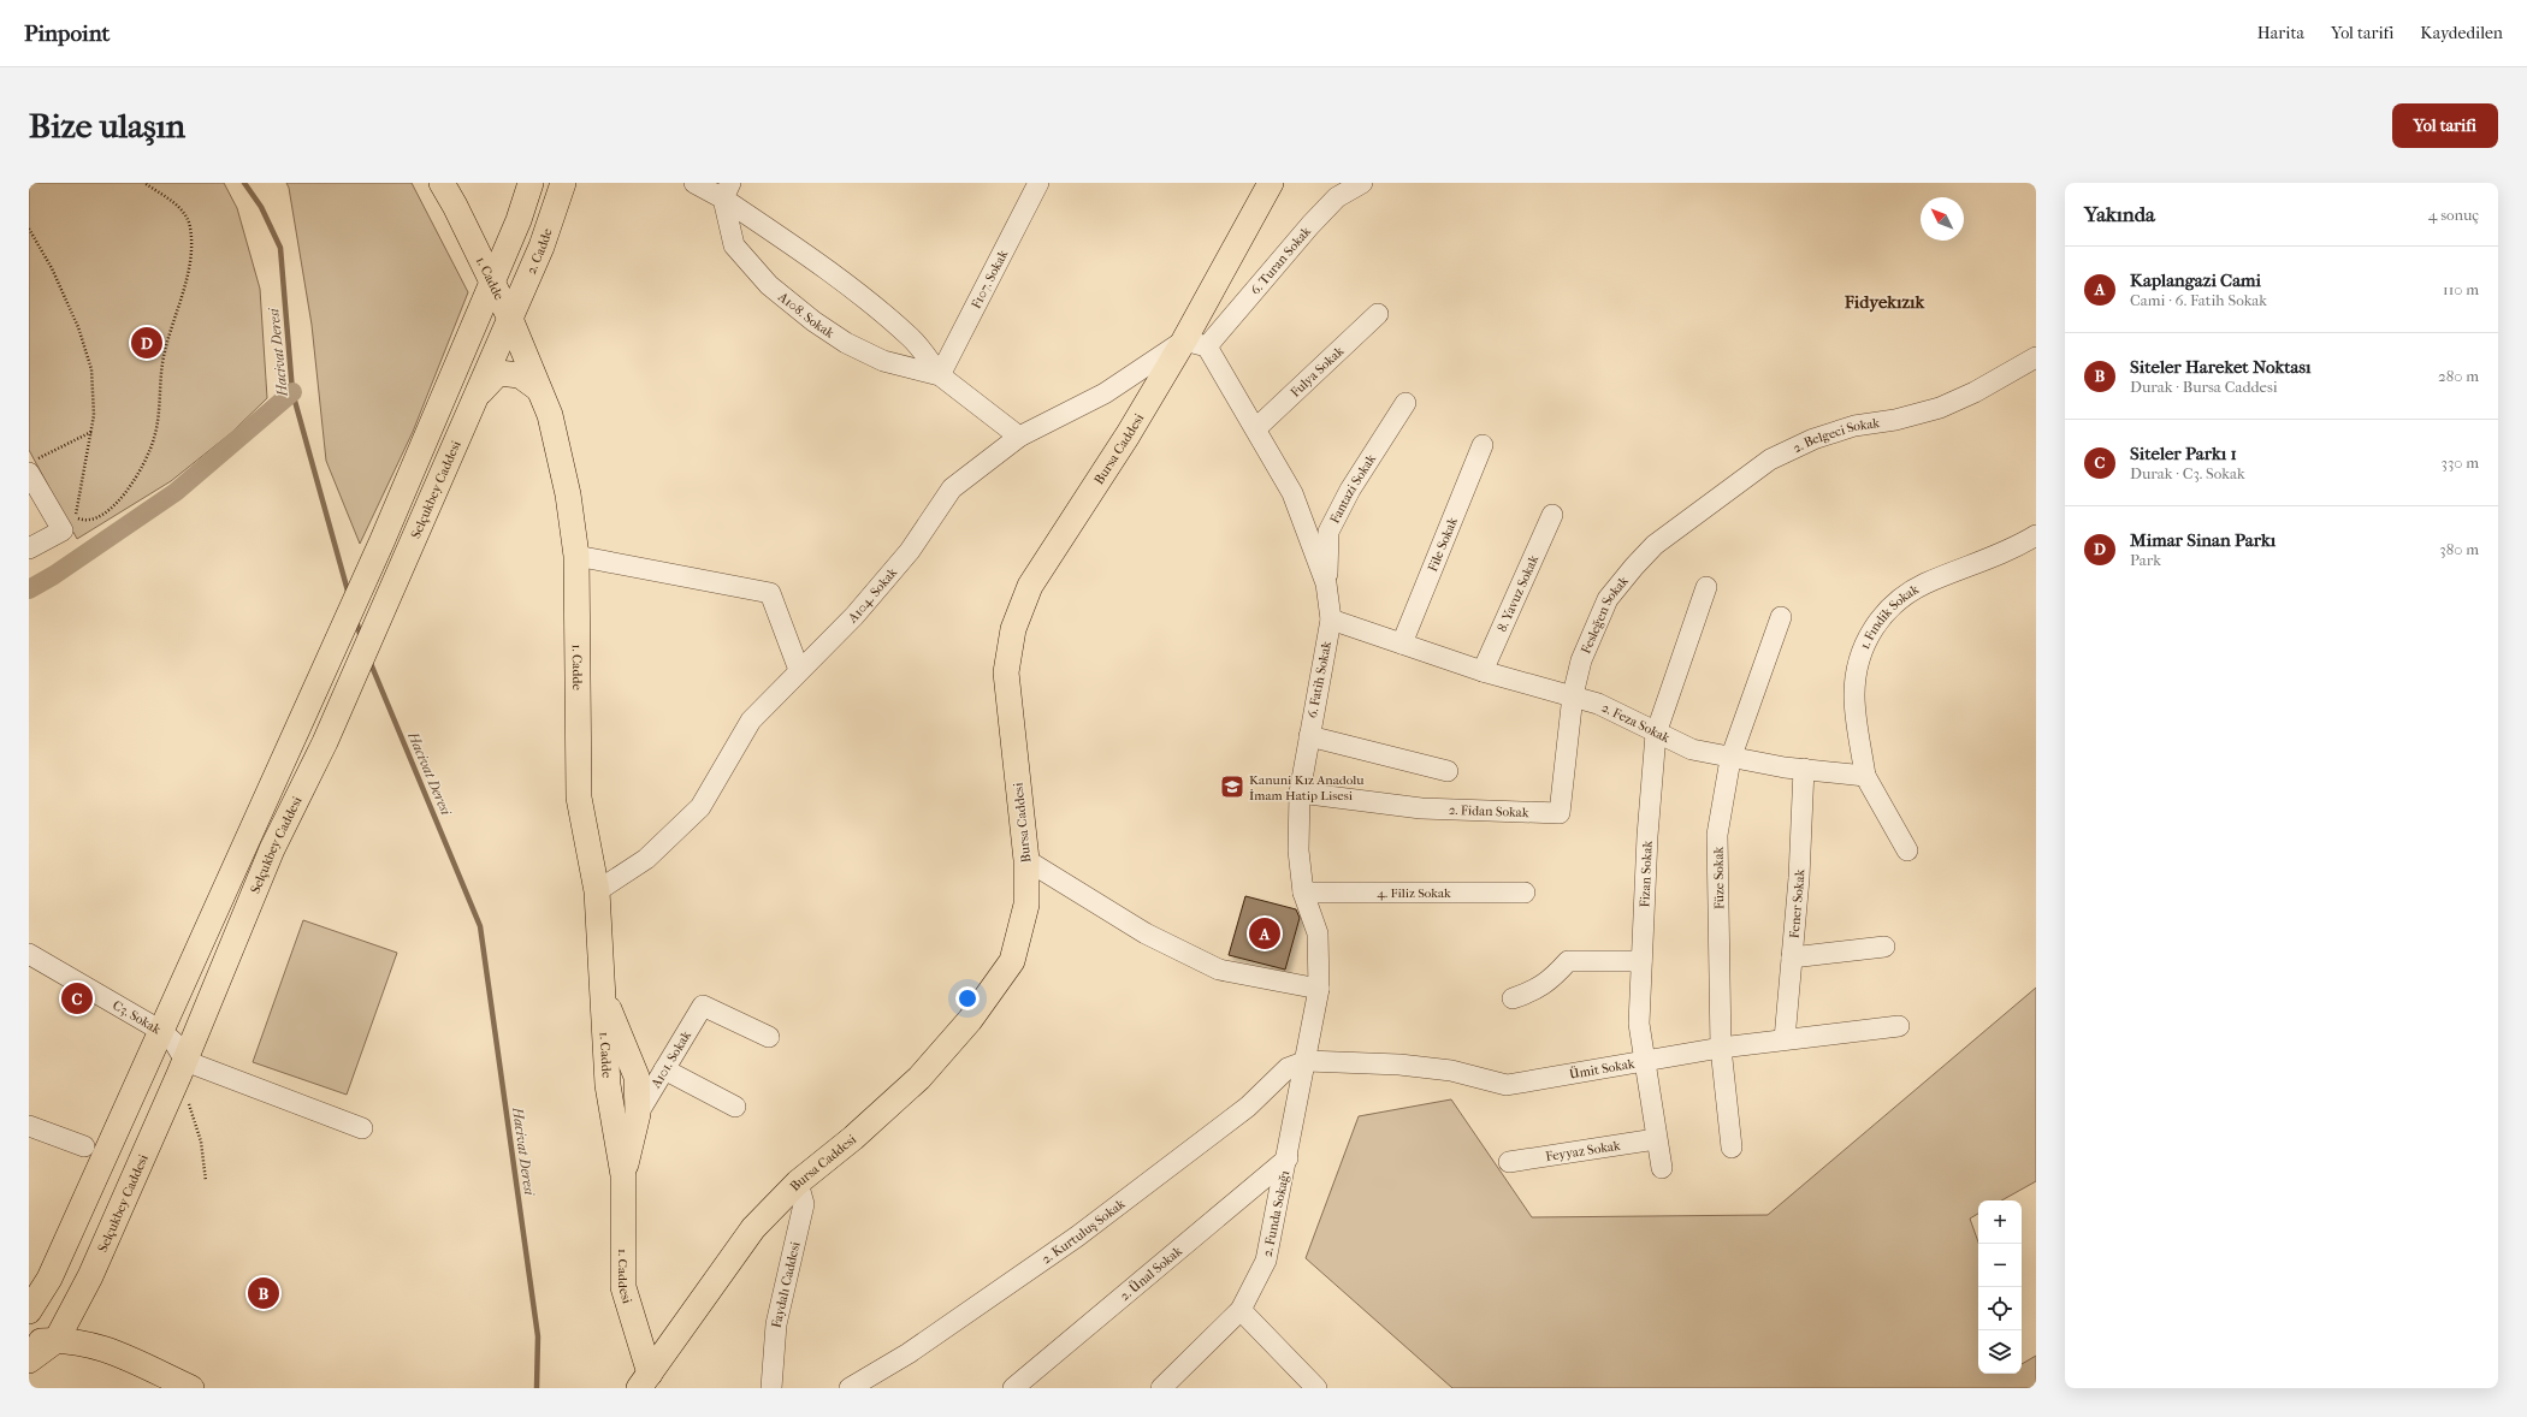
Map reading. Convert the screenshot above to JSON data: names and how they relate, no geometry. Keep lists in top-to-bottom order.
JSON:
{
  "streets": {
    "main road": [
      "2. Cadde",
      "1. Cadde",
      "Bursa Caddesi",
      "Selçukbey Caddesi",
      "1. Caddesi"
    ],
    "street": [
      "6. Turan Sokak",
      "F107. Sokak",
      "A108. Sokak",
      "Fulya Sokak",
      "2. Belgeci Sokak",
      "Fantazi Sokak",
      "File Sokak",
      "8. Yavuz Sokak",
      "A104. Sokak",
      "Fesleğen Sokak",
      "1. Fındik Sokak",
      "6. Fatih Sokak",
      "2. Feza Sokak",
      "2. Fidan Sokak",
      "Fizan Sokak",
      "Füze Sokak",
      "4. Filiz Sokak",
      "Fener Sokak",
      "C3. Sokak",
      "A101. Sokak",
      "Ümit Sokak",
      "Feyyaz Sokak",
      "2. Funda Sokağı",
      "2. Kurtuluş Sokak",
      "2. Ünal Sokak",
      "Faydalı Caddesi"
    ]
  },
  "crossings": [
    ["2. Cadde", "1. Cadde"],
    ["2. Cadde", "Selçukbey Caddesi"],
    ["6. Turan Sokak", "Bursa Caddesi"],
    ["6. Turan Sokak", "A104. Sokak"],
    ["6. Turan Sokak", "6. Fatih Sokak"],
    ["1. Cadde", "Selçukbey Caddesi"],
    ["1. Cadde", "A104. Sokak"],
    ["1. Cadde", "1. Caddesi"],
    ["F107. Sokak", "A108. Sokak"],
    ["A108. Sokak", "A104. Sokak"],
    ["Fulya Sokak", "6. Fatih Sokak"],
    ["2. Belgeci Sokak", "Fesleğen Sokak"],
    ["Bursa Caddesi", "A104. Sokak"],
    ["Bursa Caddesi", "6. Fatih Sokak"],
    ["Bursa Caddesi", "1. Caddesi"],
    ["Bursa Caddesi", "Faydalı Caddesi"],
    ["Fantazi Sokak", "6. Fatih Sokak"],
    ["Selçukbey Caddesi", "C3. Sokak"],
    ["File Sokak", "2. Feza Sokak"],
    ["8. Yavuz Sokak", "2. Feza Sokak"],
    ["A104. Sokak", "6. Fatih Sokak"],
    ["Fesleğen Sokak", "2. Feza Sokak"],
    ["Fesleğen Sokak", "2. Fidan Sokak"],
    ["1. Fındik Sokak", "2. Feza Sokak"],
    ["6. Fatih Sokak", "2. Feza Sokak"],
    ["6. Fatih Sokak", "2. Fidan Sokak"],
    ["6. Fatih Sokak", "4. Filiz Sokak"],
    ["6. Fatih Sokak", "Ümit Sokak"],
    ["6. Fatih Sokak", "2. Funda Sokağı"],
    ["6. Fatih Sokak", "2. Kurtuluş Sokak"],
    ["2. Feza Sokak", "2. Fidan Sokak"],
    ["2. Feza Sokak", "Fizan Sokak"],
    ["2. Feza Sokak", "Füze Sokak"],
    ["2. Feza Sokak", "Fener Sokak"],
    ["Fizan Sokak", "Ümit Sokak"],
    ["Fizan Sokak", "Feyyaz Sokak"],
    ["Füze Sokak", "Ümit Sokak"],
    ["Fener Sokak", "Ümit Sokak"],
    ["Ümit Sokak", "2. Funda Sokağı"],
    ["Ümit Sokak", "2. Kurtuluş Sokak"],
    ["2. Funda Sokağı", "2. Kurtuluş Sokak"],
    ["2. Funda Sokağı", "2. Ünal Sokak"]
  ],
  "districts": ["Fidyekızık"],
  "water": ["Hacivat Deresi"],
  "places": {
    "school or university": ["Kanuni Kız Anadolu İmam Hatip Lisesi"]
  },
  "north": "top left",
  "page": {
    "header": "Pinpoint",
    "nav": ["Harita", "Yol tarifi", "Kaydedilen"],
    "buttons": "Yol tarifi",
    "title": "Bize ulaşın",
    "heading": ["Yakında", "4 sonuç"],
    "list": [
      {
        "mark": "A",
        "name": "Kaplangazi Cami",
        "note": "Cami · 6. Fatih Sokak",
        "value": "110 m"
      },
      {
        "mark": "B",
        "name": "Siteler Hareket Noktası",
        "note": "Durak · Bursa Caddesi",
        "value": "280 m"
      },
      {
        "mark": "C",
        "name": "Siteler Parkı 1",
        "note": "Durak · C3. Sokak",
        "value": "330 m"
      },
      {
        "mark": "D",
        "name": "Mimar Sinan Parkı",
        "note": "Park",
        "value": "380 m"
      }
    ],
    "pins": [
      "D",
      "A",
      "C",
      "B"
    ],
    "map_buttons": ["+", "−"]
  }
}
